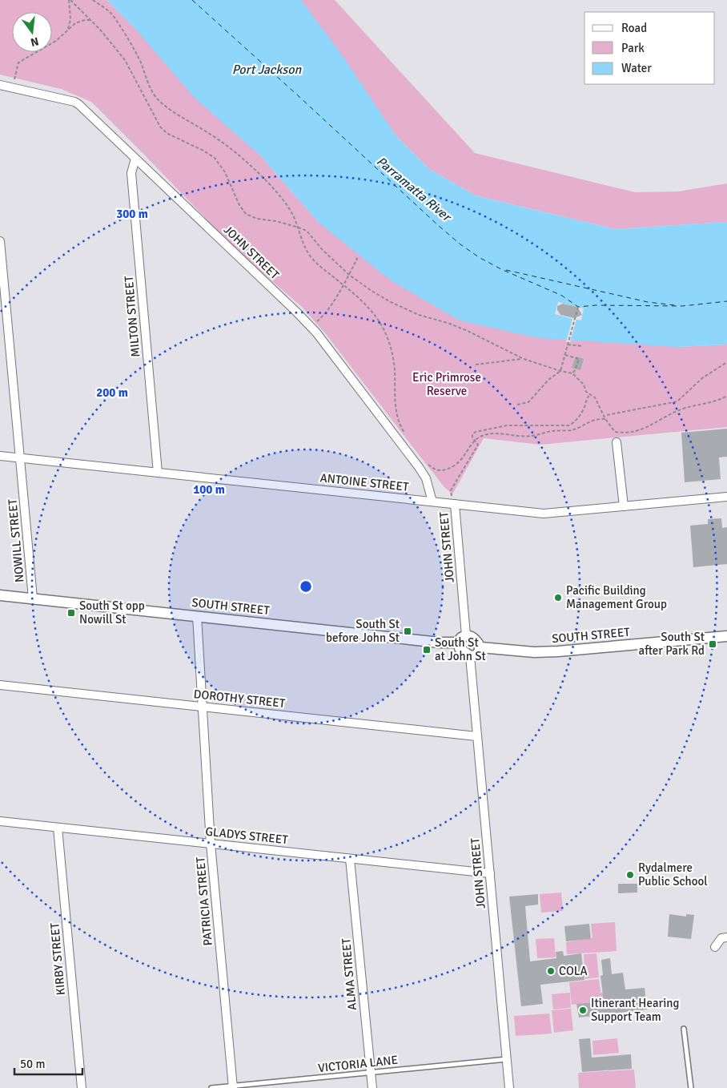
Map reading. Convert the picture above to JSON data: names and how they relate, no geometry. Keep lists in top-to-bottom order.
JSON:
{
  "streets": {
    "street": [
      "JOHN STREET",
      "MILTON STREET",
      "ANTOINE STREET",
      "NOWILL STREET",
      "SOUTH STREET",
      "DOROTHY STREET",
      "GLADYS STREET",
      "PATRICIA STREET",
      "KIRBY STREET",
      "ALMA STREET"
    ],
    "lane": ["VICTORIA LANE"]
  },
  "crossings": [
    ["JOHN STREET", "MILTON STREET"],
    ["JOHN STREET", "ANTOINE STREET"],
    ["JOHN STREET", "SOUTH STREET"],
    ["JOHN STREET", "DOROTHY STREET"],
    ["JOHN STREET", "GLADYS STREET"],
    ["JOHN STREET", "VICTORIA LANE"],
    ["MILTON STREET", "ANTOINE STREET"],
    ["ANTOINE STREET", "NOWILL STREET"],
    ["NOWILL STREET", "SOUTH STREET"],
    ["SOUTH STREET", "PATRICIA STREET"],
    ["DOROTHY STREET", "PATRICIA STREET"],
    ["GLADYS STREET", "PATRICIA STREET"],
    ["GLADYS STREET", "KIRBY STREET"],
    ["GLADYS STREET", "ALMA STREET"],
    ["PATRICIA STREET", "VICTORIA LANE"],
    ["ALMA STREET", "VICTORIA LANE"]
  ],
  "water": ["Port Jackson", "Parramatta River"],
  "parks": ["Eric Primrose Reserve"],
  "places": {
    "other": [
      "Pacific Building Management Group",
      "Rydalmere Public School",
      "COLA",
      "Itinerant Hearing Support Team"
    ],
    "transit": [
      "South St opp Nowill St",
      "South St before John St",
      "South St after Park Rd",
      "South St at John St"
    ]
  },
  "legend": ["Road", "Park", "Water"],
  "scale_bar": "50 m",
  "north": "bottom",
  "rings": ["300 m", "200 m", "100 m"]
}
